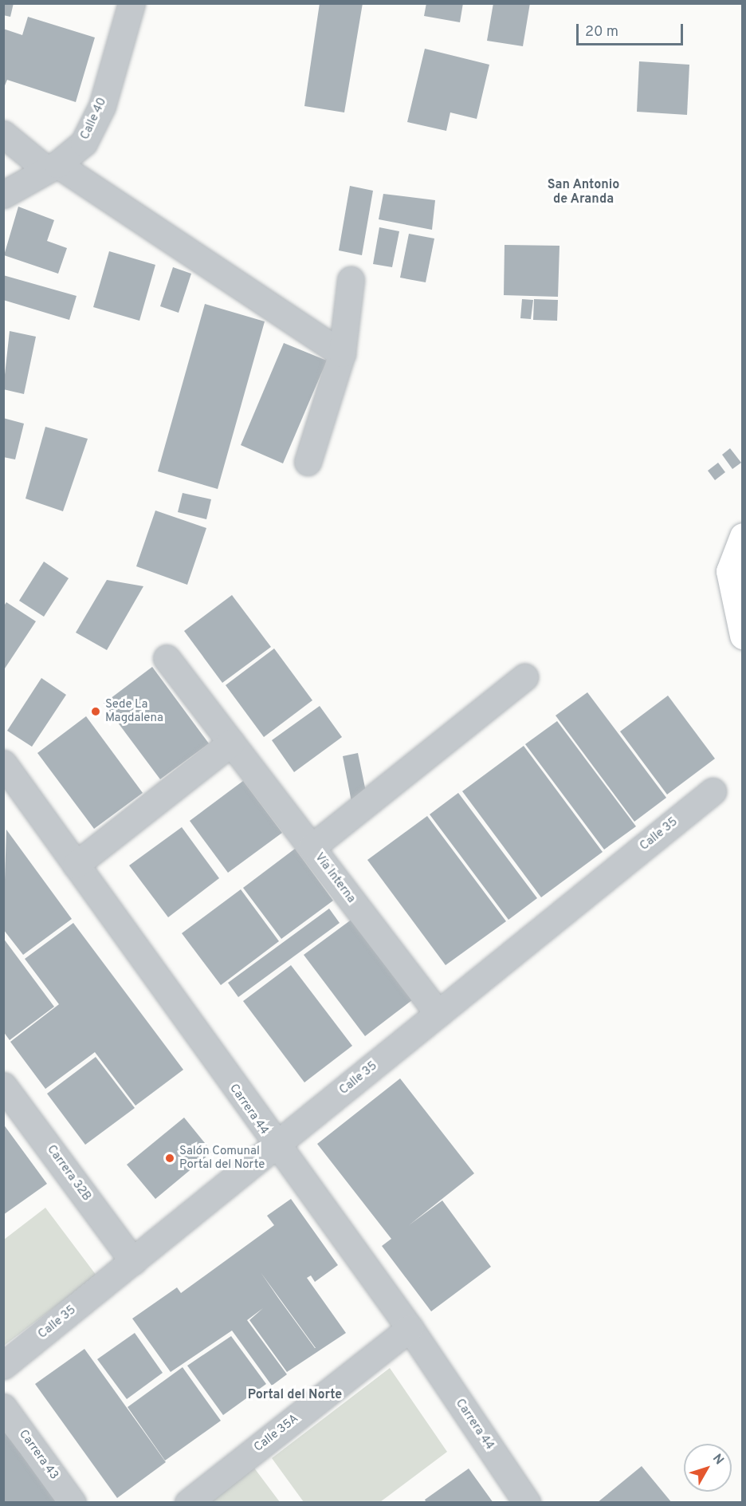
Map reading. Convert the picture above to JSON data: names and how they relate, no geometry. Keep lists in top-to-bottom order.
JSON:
{
  "streets": {
    "street": [
      "Calle 40",
      "Calle 35",
      "Vía Interna",
      "Carrera 44",
      "Carrera 32B",
      "Calle 35A",
      "Carrera 43"
    ]
  },
  "crossings": [
    ["Calle 35", "Vía Interna"],
    ["Calle 35", "Carrera 44"],
    ["Calle 35", "Carrera 32B"],
    ["Carrera 44", "Calle 35A"]
  ],
  "districts": ["San Antonio de Aranda", "Portal del Norte"],
  "places": ["Sede La Magdalena", "Salón Comunal Portal del Norte"],
  "scale_bar": "20 m",
  "north": "top right"
}
